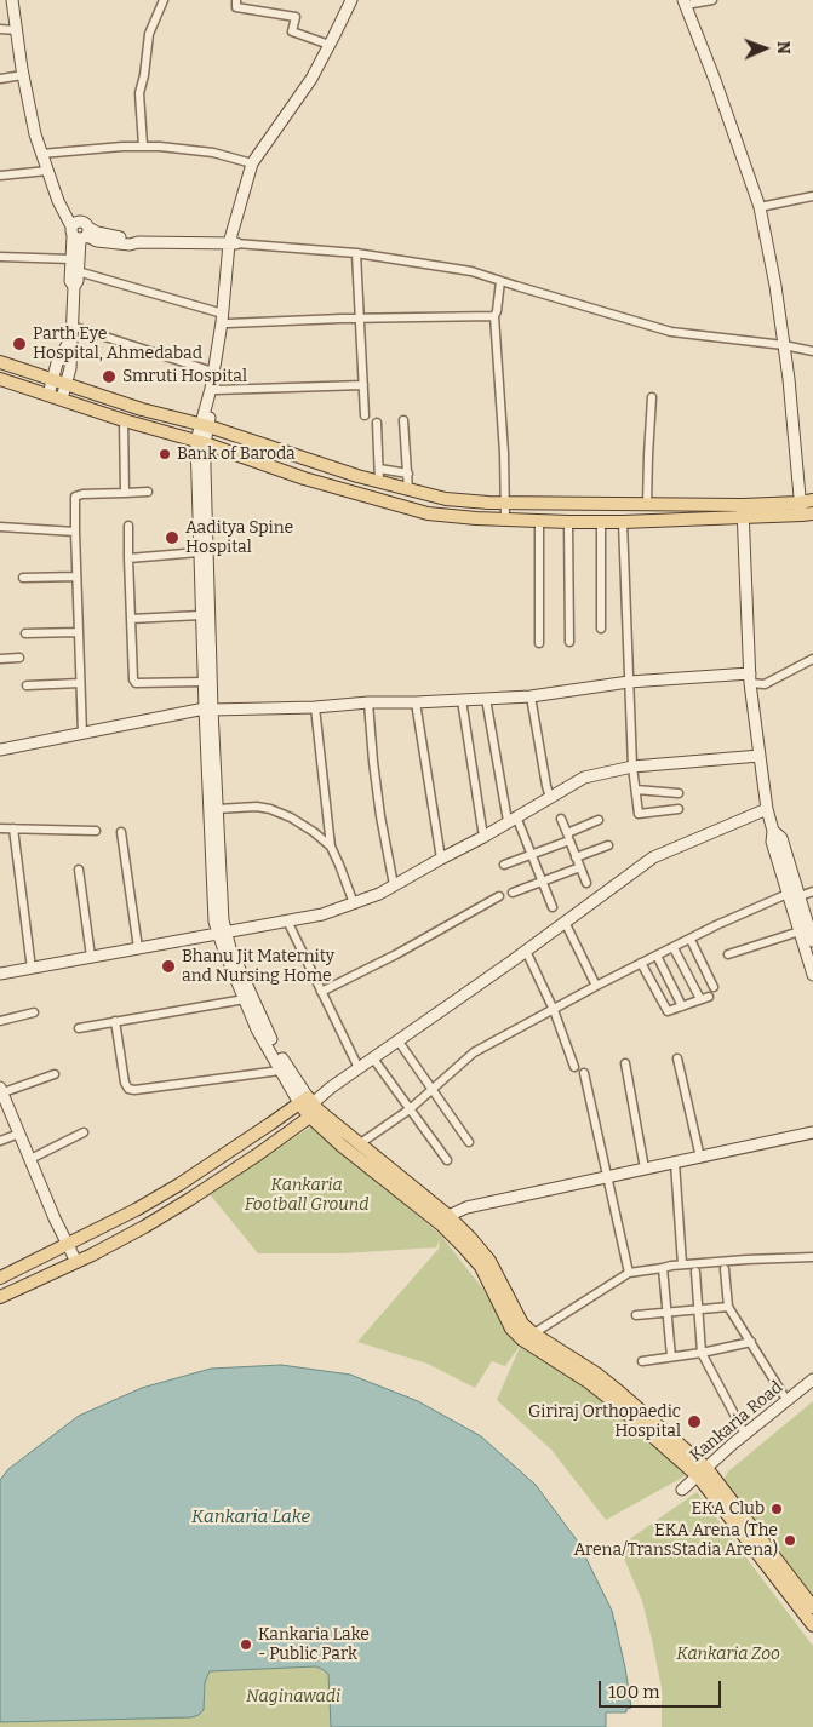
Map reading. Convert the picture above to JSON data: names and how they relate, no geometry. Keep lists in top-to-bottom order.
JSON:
{
  "streets": {
    "street": ["Kankaria Road"]
  },
  "water": ["Kankaria Lake"],
  "parks": ["Kankaria Football Ground", "Kankaria Zoo", "Naginawadi"],
  "places": [
    "Parth Eye Hospital, Ahmedabad",
    "Smruti Hospital",
    "Bank of Baroda",
    "Aaditya Spine Hospital",
    "Bhanu Jit Maternity and Nursing Home",
    "Giriraj Orthopaedic Hospital",
    "EKA Club",
    "EKA Arena (The Arena/TransStadia Arena)",
    "Kankaria Lake - Public Park"
  ],
  "scale_bar": "100 m",
  "north": "right"
}
